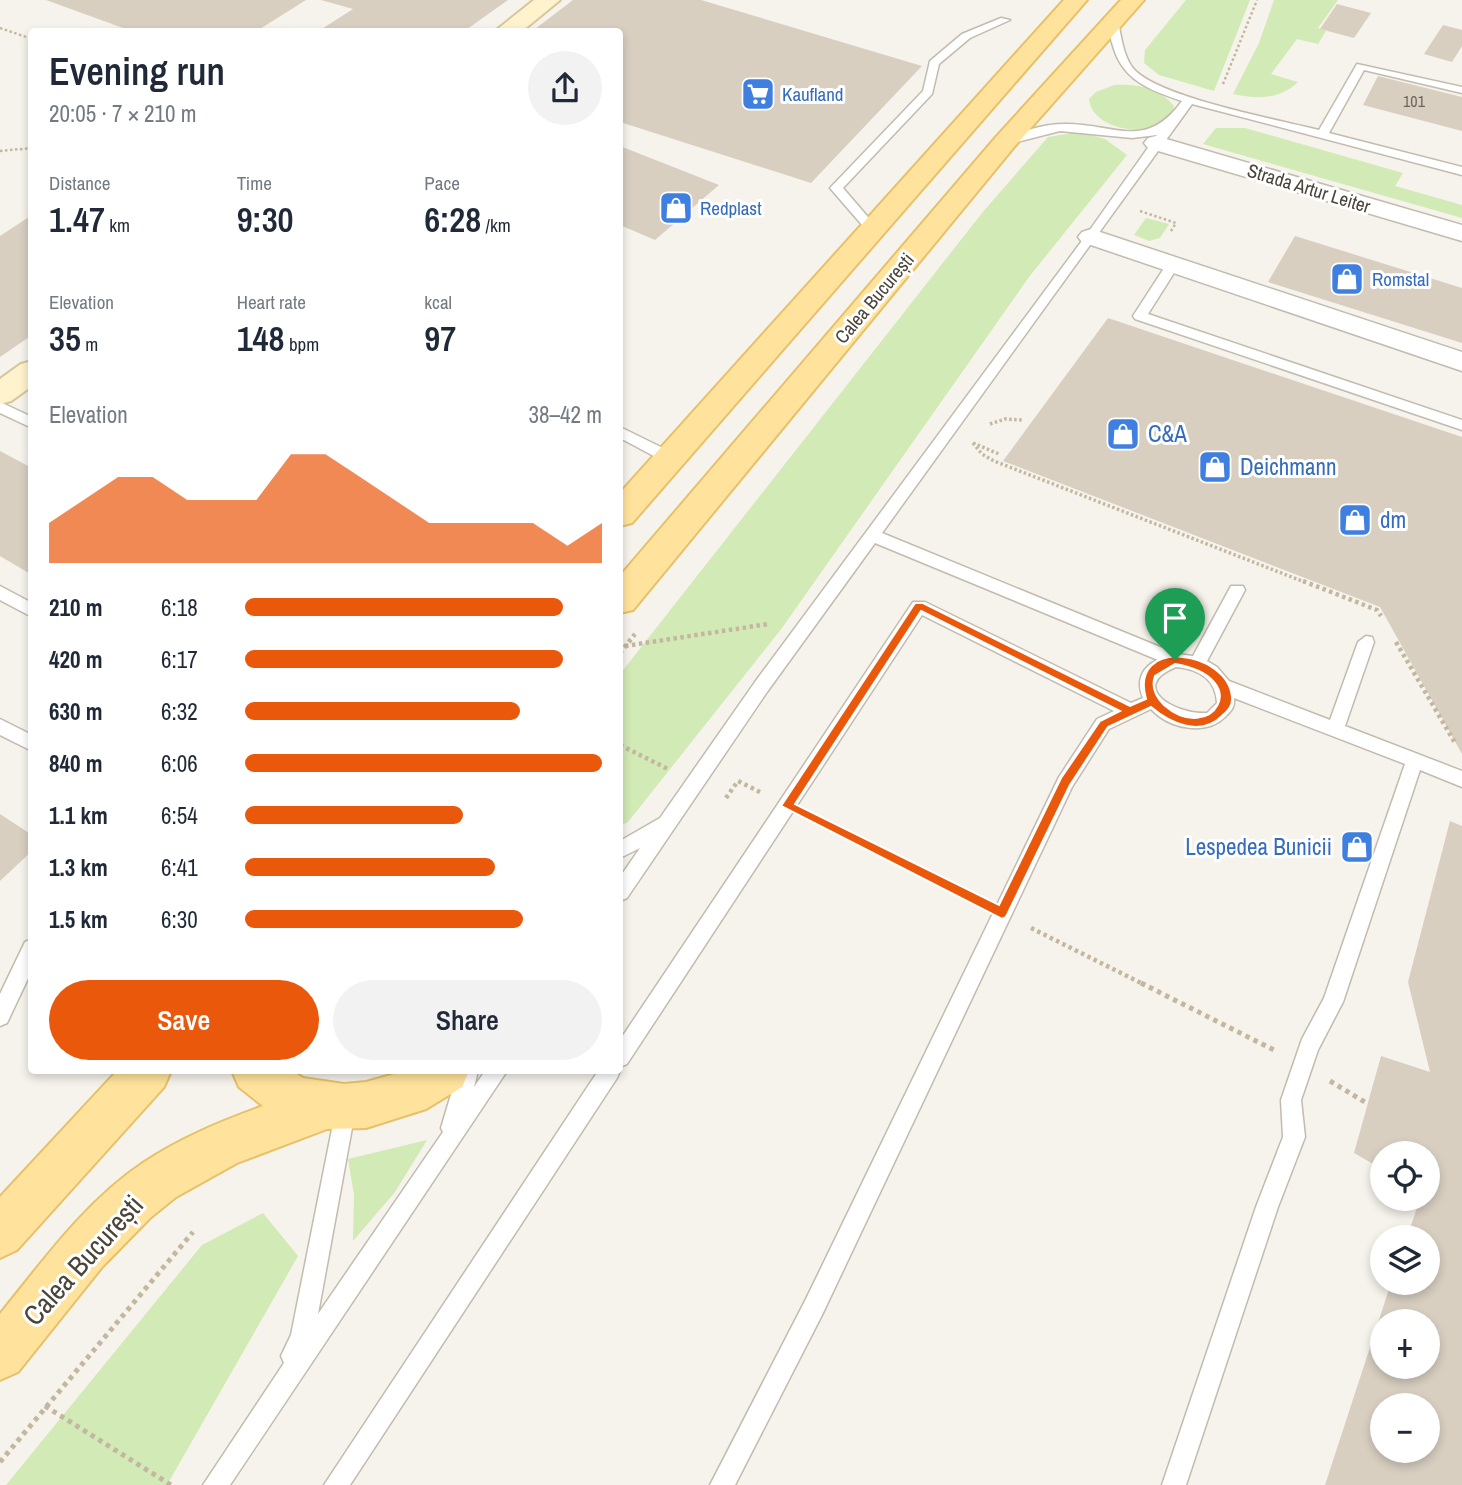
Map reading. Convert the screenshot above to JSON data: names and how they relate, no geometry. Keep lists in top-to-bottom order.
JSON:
{
  "streets": {
    "main road": ["Calea București"],
    "street": ["Strada Artur Leiter"]
  },
  "places": {
    "supermarket": ["Kaufland"],
    "shop": [
      "Redplast",
      "Romstal",
      "C&A",
      "Deichmann",
      "dm",
      "Lespedea Bunicii"
    ]
  },
  "house_numbers": ["101"],
  "page": {
    "heading": ["Evening run", "20:05 · 7 × 210 m"],
    "stats": [
      ["Distance", "1.47 km"],
      ["Time", "9:30"],
      ["Pace", "6:28 /km"],
      ["Elevation", "35 m"],
      ["Heart rate", "148 bpm"],
      ["kcal", "97"]
    ],
    "chart": ["Elevation", "38–42 m"],
    "list": [
      {
        "name": "210 m",
        "note": "6:18"
      },
      {
        "name": "420 m",
        "note": "6:17"
      },
      {
        "name": "630 m",
        "note": "6:32"
      },
      {
        "name": "840 m",
        "note": "6:06"
      },
      {
        "name": "1.1 km",
        "note": "6:54"
      },
      {
        "name": "1.3 km",
        "note": "6:41"
      },
      {
        "name": "1.5 km",
        "note": "6:30"
      }
    ],
    "buttons": ["Save", "Share"],
    "map_buttons": ["+", "−"]
  }
}
